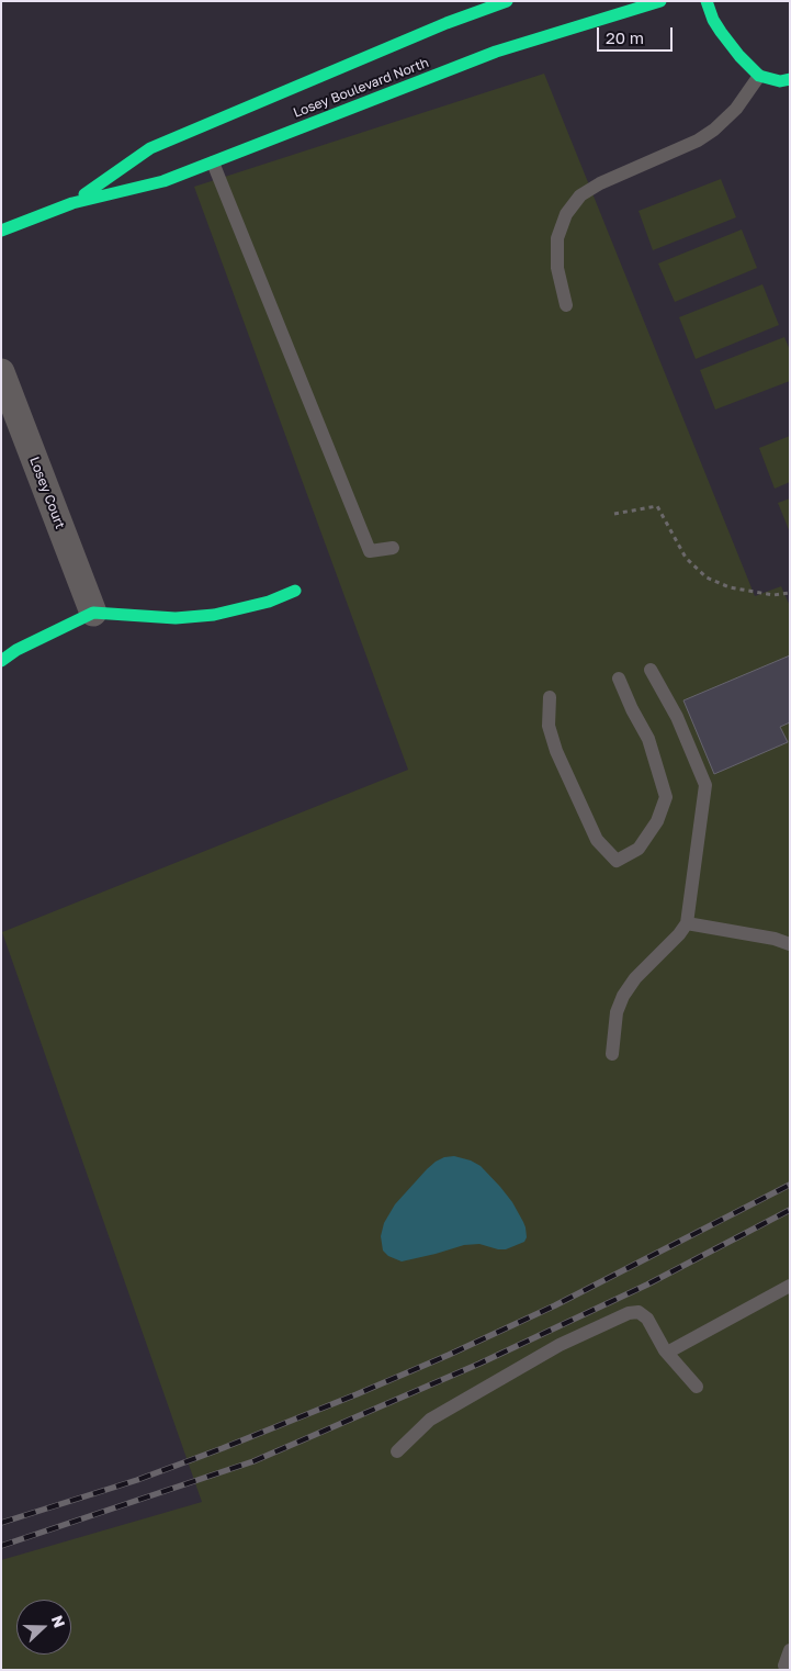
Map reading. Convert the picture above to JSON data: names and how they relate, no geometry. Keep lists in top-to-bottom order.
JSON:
{
  "streets": {
    "main road": ["Losey Boulevard North"],
    "street": ["Losey Court"]
  },
  "scale_bar": "20 m",
  "north": "right"
}
